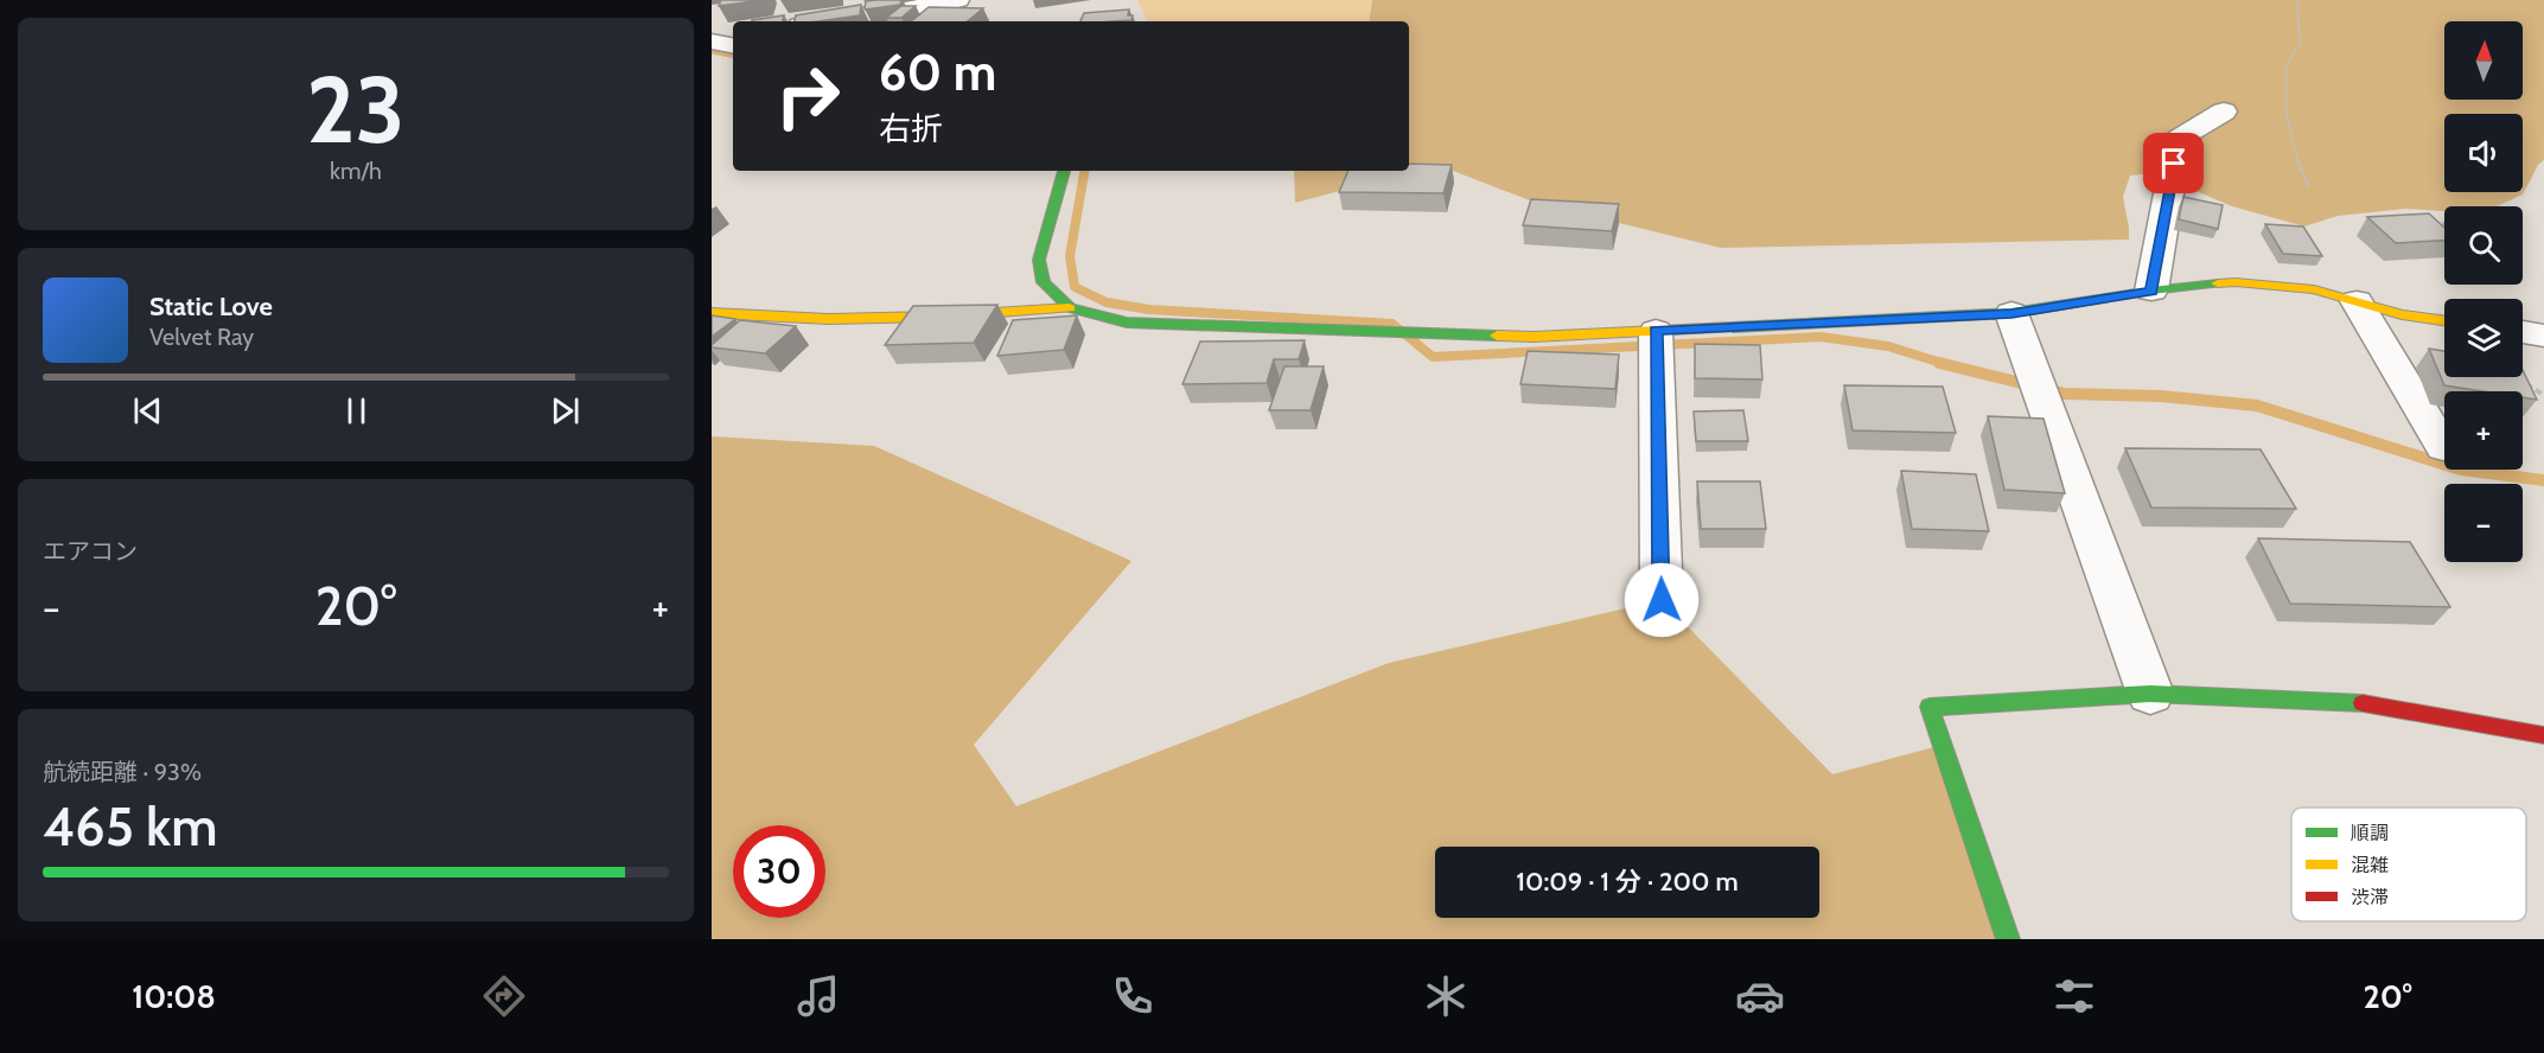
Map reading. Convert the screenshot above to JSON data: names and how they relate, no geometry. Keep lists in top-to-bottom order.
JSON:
{
  "legend": ["順調", "混雑", "渋滞"],
  "north": "top",
  "page": {
    "tile": [
      ["23", "km/h"],
      "エアコン",
      ["航続距離 · 93%", "465 km"]
    ],
    "map_buttons": ["+", "−"],
    "turn": ["60 m", "右折"],
    "song": ["Static Love", "Velvet Ray"],
    "heat": ["−", "20°", "+"],
    "limit": "30",
    "trip": "10:09 · 1 分 · 200 m",
    "tabs": ["10:08", "20°"]
  }
}
